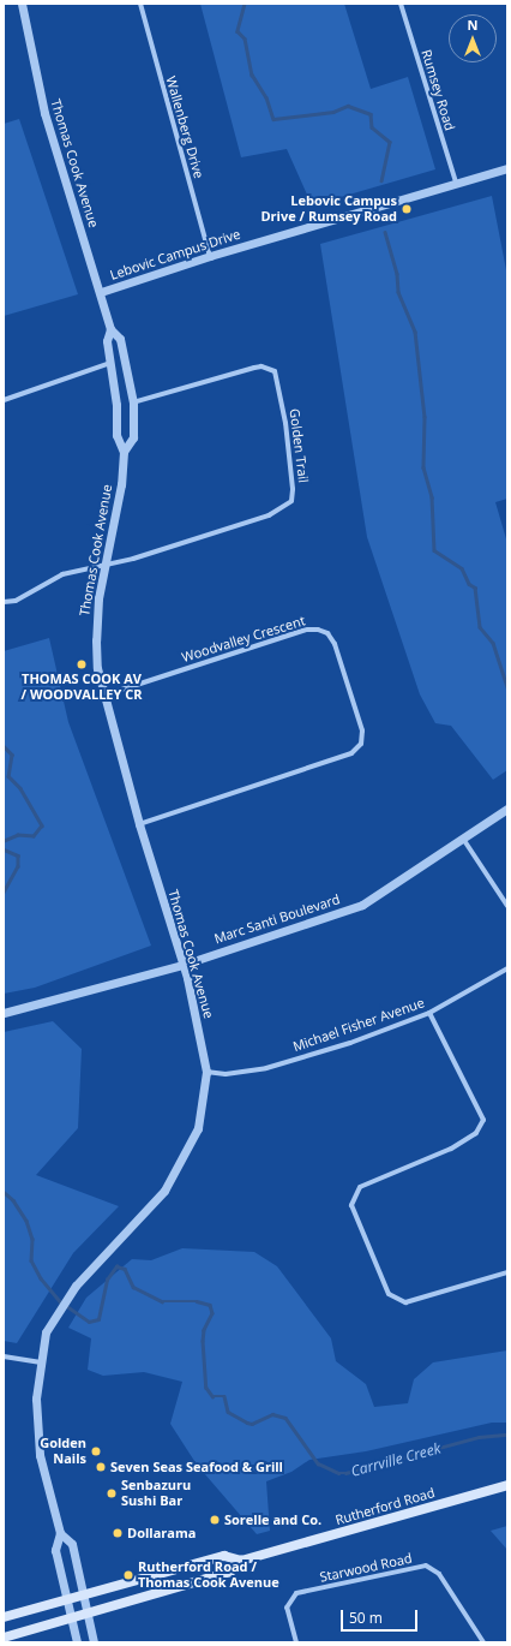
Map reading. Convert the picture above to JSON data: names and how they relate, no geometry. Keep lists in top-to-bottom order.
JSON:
{
  "streets": {
    "main road": ["Rutherford Road"],
    "street": [
      "Rumsey Road",
      "Wallenberg Drive",
      "Thomas Cook Avenue",
      "Lebovic Campus Drive",
      "Golden Trail",
      "Woodvalley Crescent",
      "Marc Santi Boulevard",
      "Michael Fisher Avenue",
      "Starwood Road"
    ]
  },
  "crossings": [
    ["Rumsey Road", "Lebovic Campus Drive"],
    ["Wallenberg Drive", "Lebovic Campus Drive"],
    ["Thomas Cook Avenue", "Lebovic Campus Drive"],
    ["Thomas Cook Avenue", "Golden Trail"],
    ["Thomas Cook Avenue", "Woodvalley Crescent"],
    ["Thomas Cook Avenue", "Marc Santi Boulevard"],
    ["Thomas Cook Avenue", "Michael Fisher Avenue"],
    ["Thomas Cook Avenue", "Rutherford Road"]
  ],
  "water": ["Carrville Creek"],
  "places": [
    "Lebovic Campus Drive / Rumsey Road",
    "THOMAS COOK AV / WOODVALLEY CR",
    "Golden Nails",
    "Seven Seas Seafood & Grill",
    "Senbazuru Sushi Bar",
    "Sorelle and Co.",
    "Dollarama",
    "Rutherford Road / Thomas Cook Avenue"
  ],
  "scale_bar": "50 m",
  "north": "top"
}
